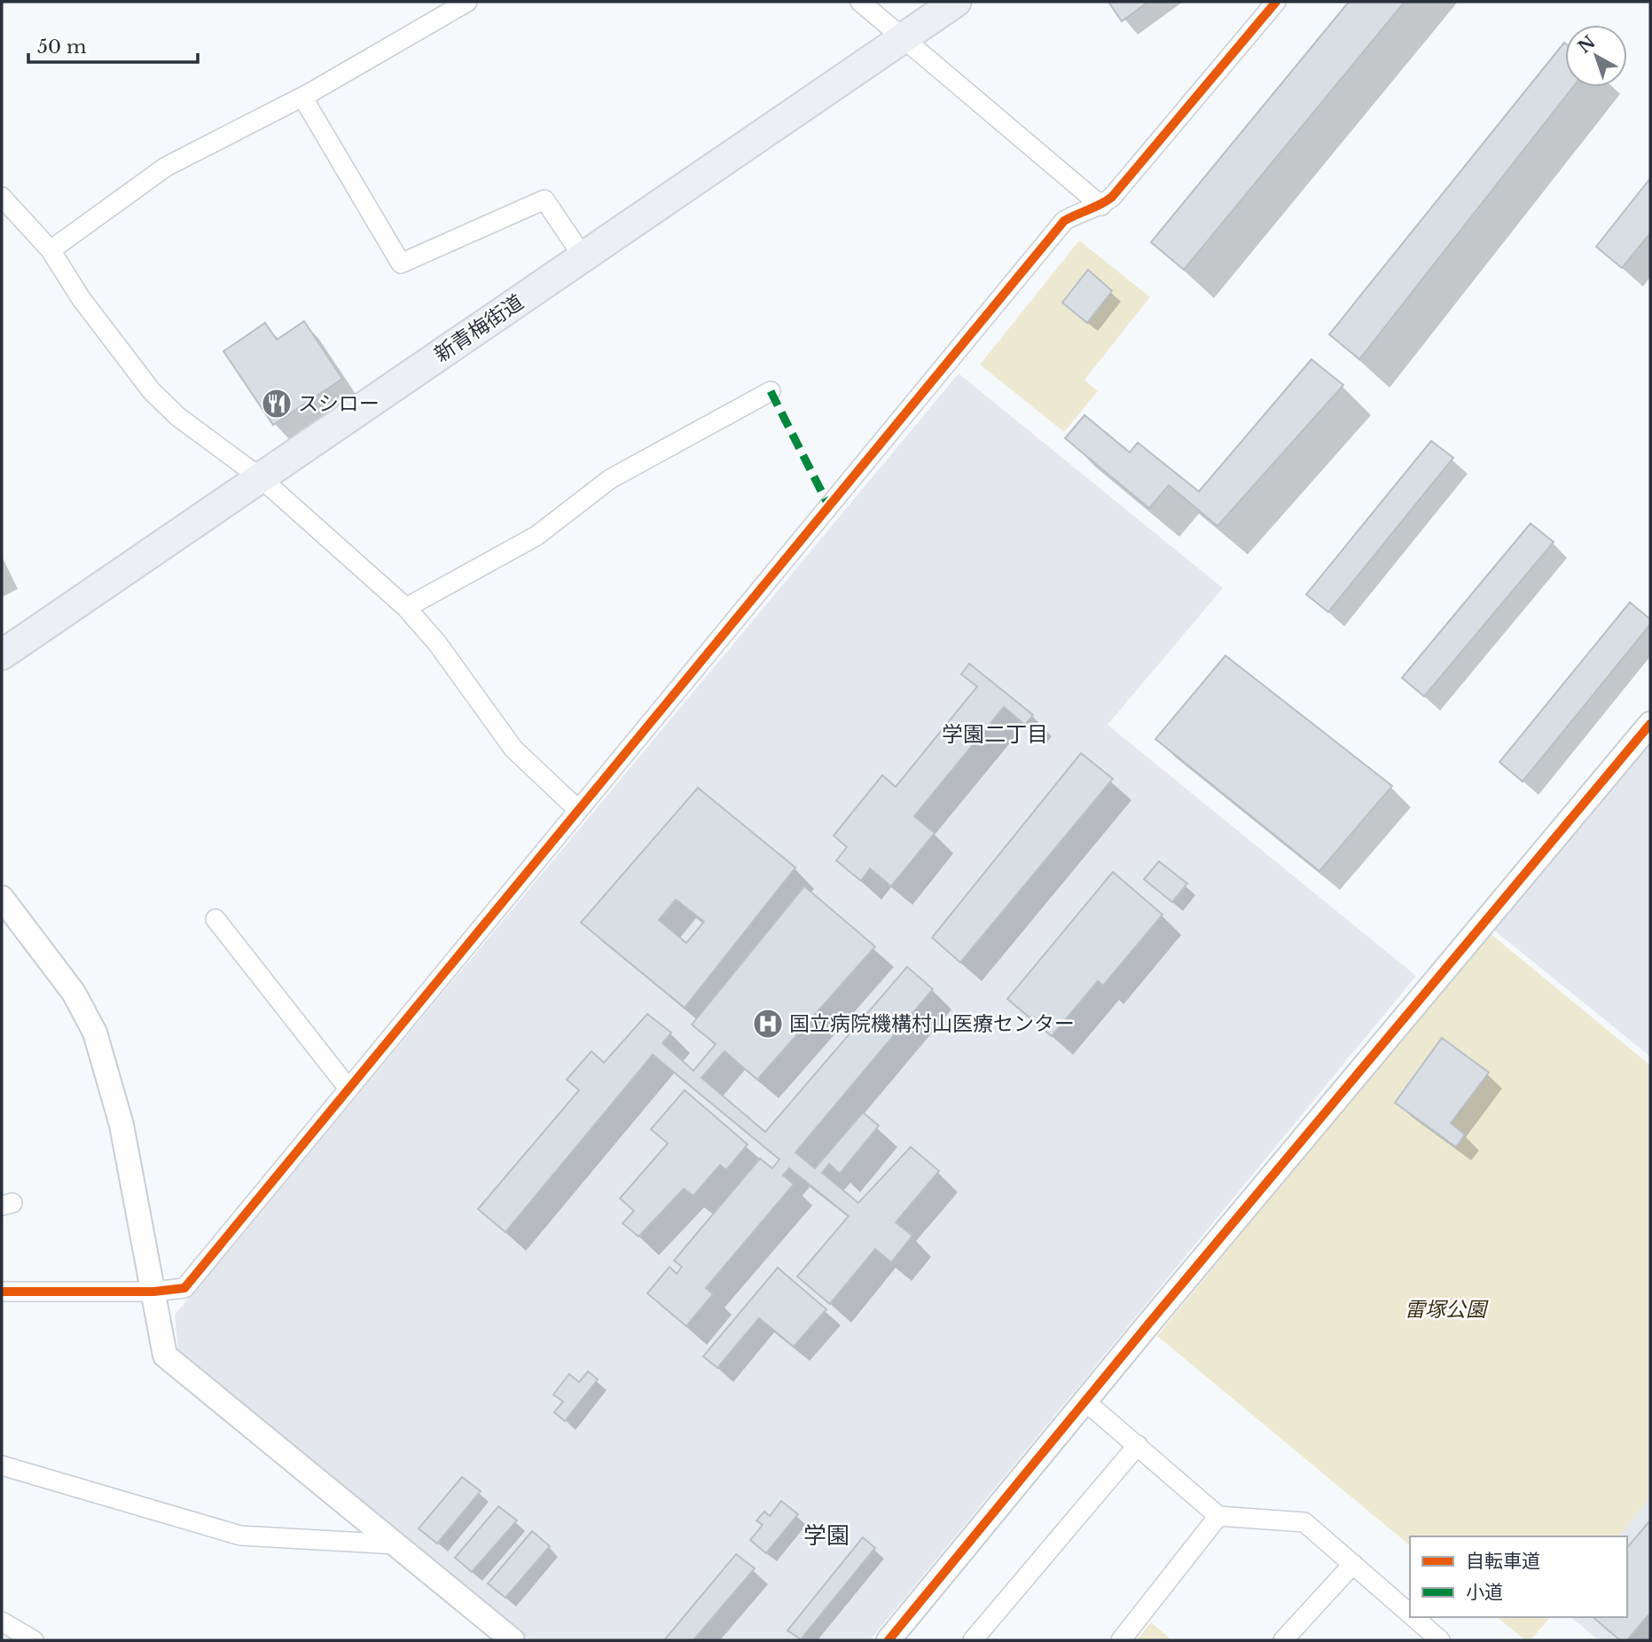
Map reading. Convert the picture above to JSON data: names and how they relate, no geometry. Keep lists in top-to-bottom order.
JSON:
{
  "streets": {
    "main road": ["新青梅街道"]
  },
  "districts": ["学園二丁目", "学園"],
  "parks": ["雷塚公園"],
  "places": {
    "restaurant": ["スシロー"],
    "hospital": ["国立病院機構村山医療センター"]
  },
  "legend": ["自転車道", "小道"],
  "scale_bar": "50 m",
  "north": "top left"
}
